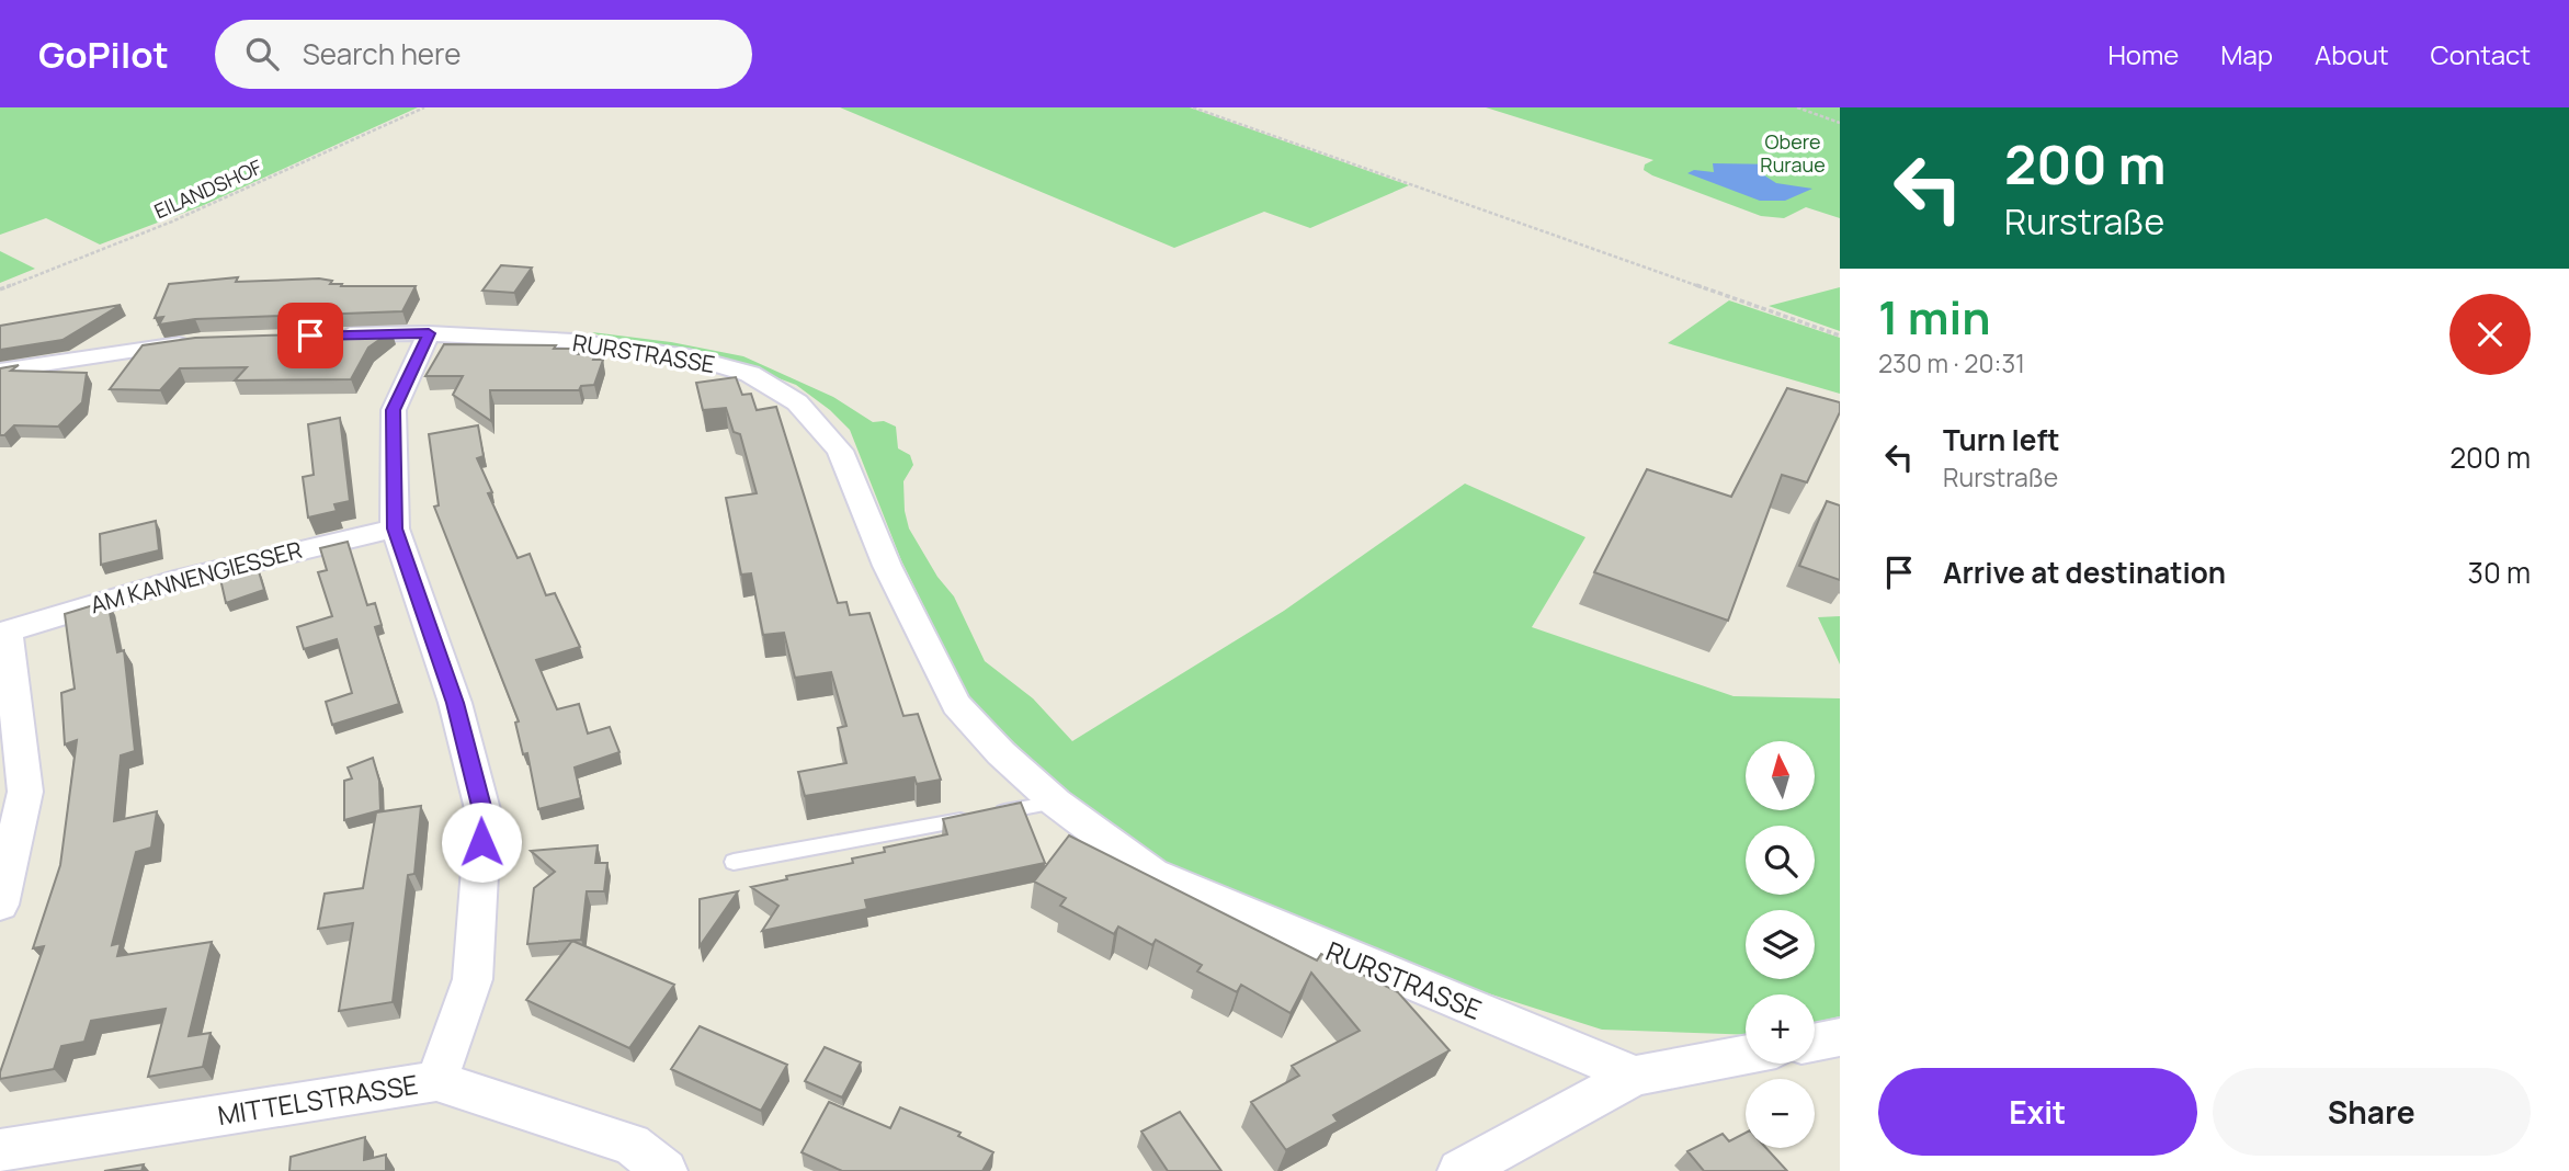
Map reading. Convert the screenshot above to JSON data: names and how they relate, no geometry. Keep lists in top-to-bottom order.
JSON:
{
  "streets": {
    "street": ["RURSTRASSE", "AM KANNENGIESSER", "MITTELSTRASSE"],
    "path": ["EILANDSHOF"]
  },
  "parks": ["Obere Ruraue"],
  "north": "top",
  "page": {
    "header": "GoPilot",
    "search": "Search here",
    "nav": [
      "Home",
      "Map",
      "About",
      "Contact"
    ],
    "turn": ["200 m", "Rurstraße"],
    "heading": ["1 min", "230 m · 20:31"],
    "list": [
      {
        "name": "Turn left",
        "note": "Rurstraße",
        "value": "200 m"
      },
      {
        "name": "Arrive at destination",
        "value": "30 m"
      }
    ],
    "map_buttons": ["+", "−"],
    "buttons": ["Exit", "Share"]
  }
}
